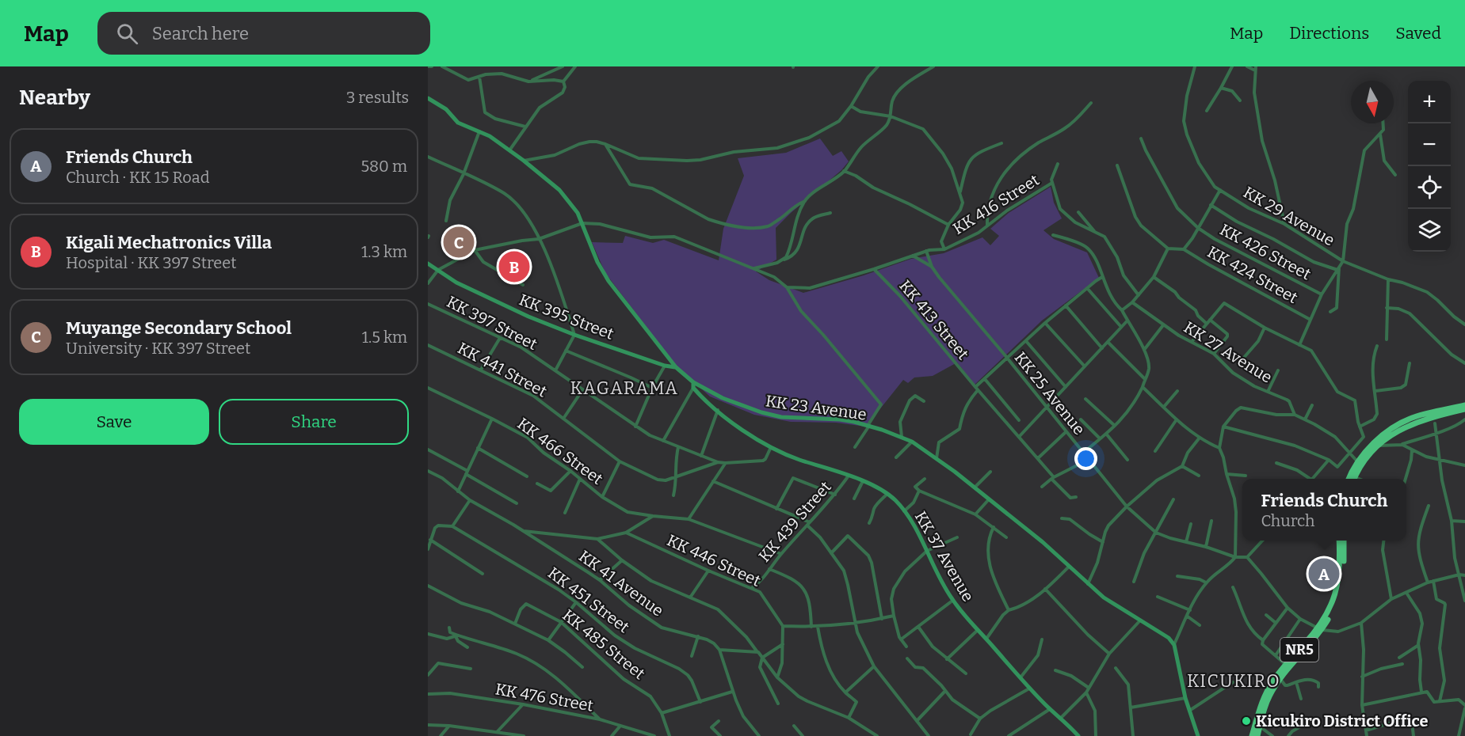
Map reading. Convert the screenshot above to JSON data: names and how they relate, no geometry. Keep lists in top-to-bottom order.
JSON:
{
  "streets": {
    "highway": ["NR5"],
    "main road": ["KK 395 Street", "KK 23 Avenue", "KK 37 Avenue"],
    "street": [
      "KK 416 Street",
      "KK 29 Avenue",
      "KK 426 Street",
      "KK 424 Street",
      "KK 413 Street",
      "KK 397 Street",
      "KK 27 Avenue",
      "KK 441 Street",
      "KK 25 Avenue",
      "KK 466 Street",
      "KK 439 Street",
      "KK 446 Street",
      "KK 41 Avenue",
      "KK 451 Street",
      "KK 485 Street",
      "KK 476 Street"
    ]
  },
  "crossings": [
    ["KK 416 Street", "KK 25 Avenue"],
    ["KK 395 Street", "KK 23 Avenue"],
    ["KK 397 Street", "KK 441 Street"],
    ["KK 441 Street", "KK 466 Street"],
    ["KK 441 Street", "KK 37 Avenue"],
    ["KK 466 Street", "KK 439 Street"],
    ["KK 439 Street", "KK 37 Avenue"],
    ["KK 439 Street", "KK 446 Street"]
  ],
  "districts": ["KAGARAMA", "KICUKIRO"],
  "places": ["Kicukiro District Office"],
  "north": "bottom",
  "page": {
    "header": "Map",
    "search": "Search here",
    "nav": ["Map", "Directions", "Saved"],
    "heading": ["Nearby", "3 results"],
    "map_buttons": ["+", "−"],
    "list": [
      {
        "mark": "A",
        "name": "Friends Church",
        "note": "Church · KK 15 Road",
        "value": "580 m"
      },
      {
        "mark": "B",
        "name": "Kigali Mechatronics Villa",
        "note": "Hospital · KK 397 Street",
        "value": "1.3 km"
      },
      {
        "mark": "C",
        "name": "Muyange Secondary School",
        "note": "University · KK 397 Street",
        "value": "1.5 km"
      }
    ],
    "pins": ["C", "B", "A"],
    "buttons": ["Save", "Share"],
    "popup": ["Friends Church", "Church"]
  }
}
